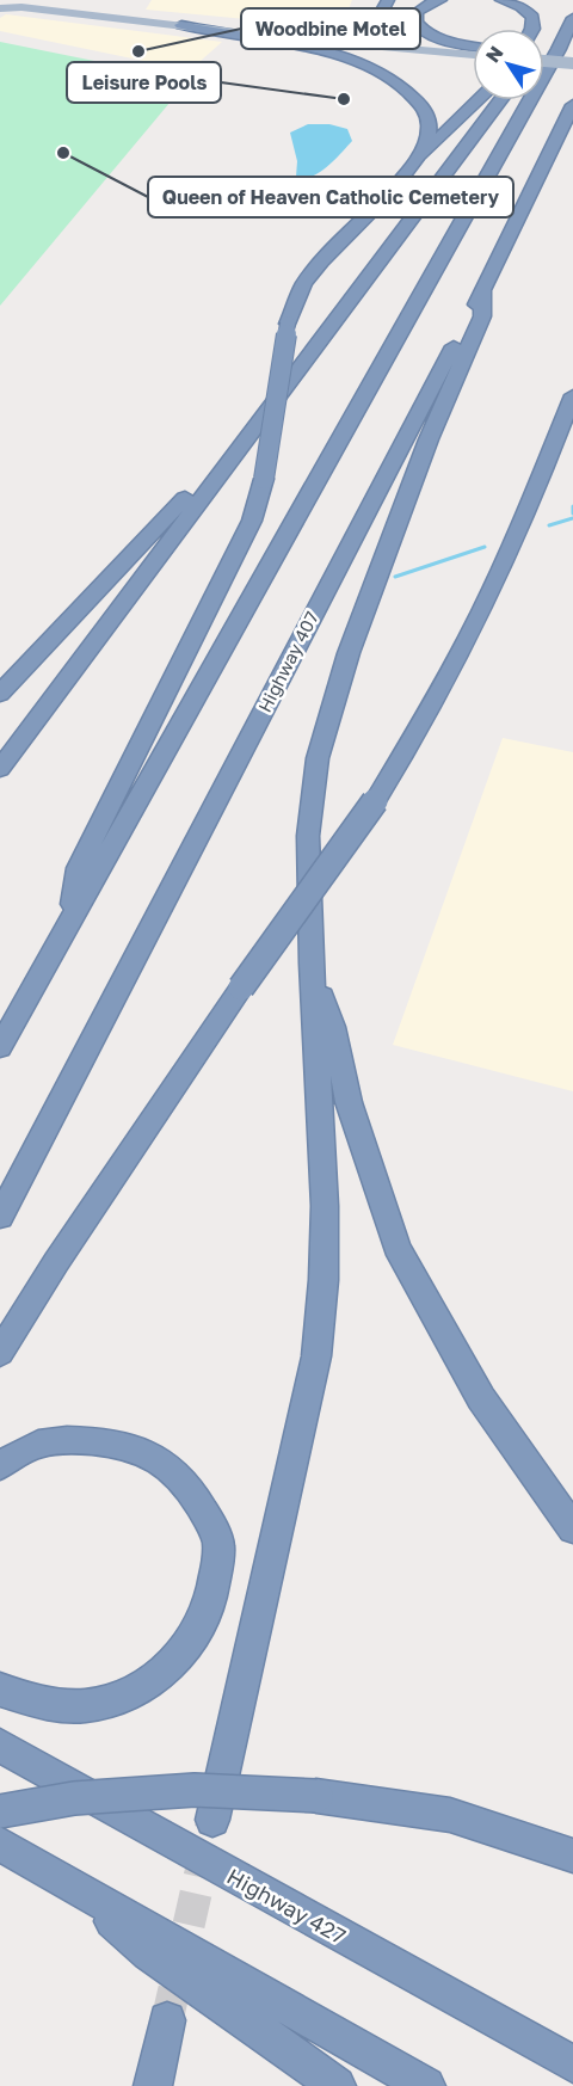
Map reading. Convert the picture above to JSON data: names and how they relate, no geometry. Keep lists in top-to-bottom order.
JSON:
{
  "streets": {
    "highway": ["Highway 407", "Highway 427"]
  },
  "places": ["Woodbine Motel", "Leisure Pools", "Queen of Heaven Catholic Cemetery"],
  "north": "top left"
}
